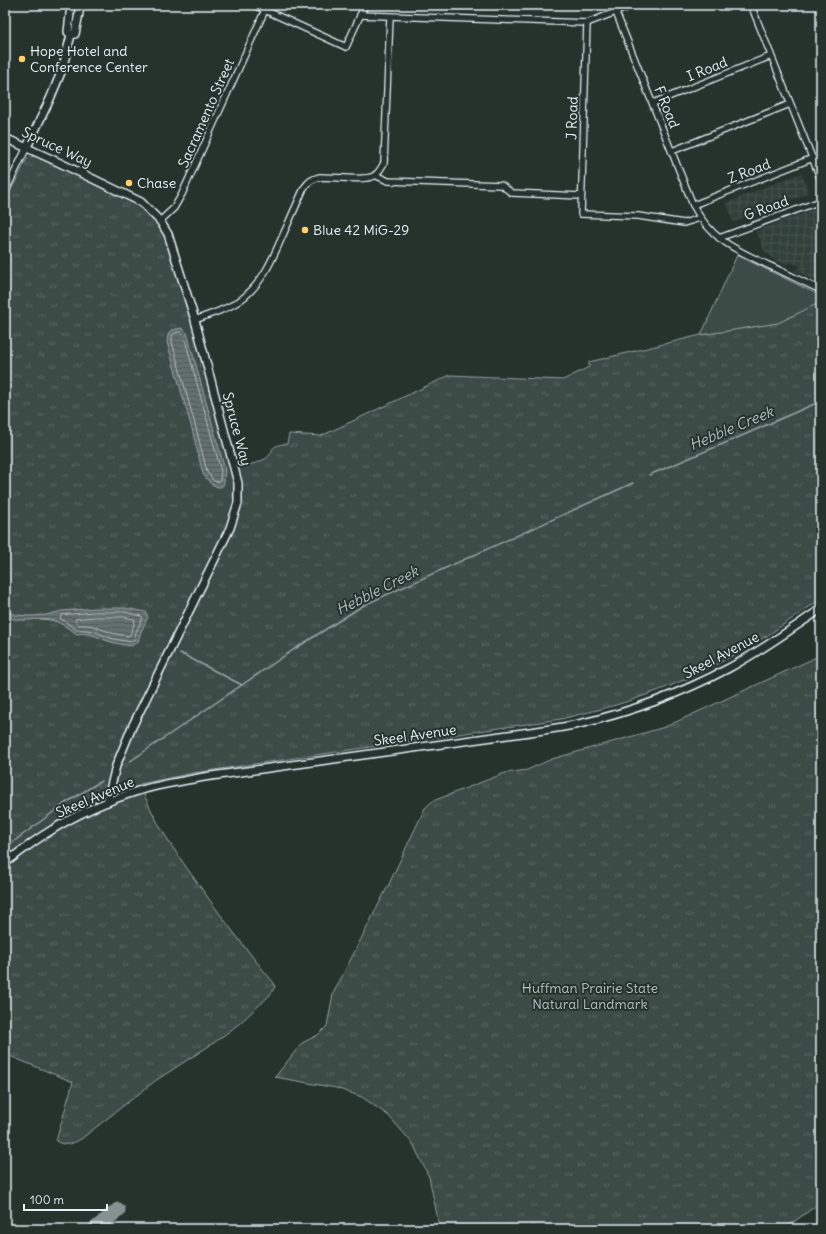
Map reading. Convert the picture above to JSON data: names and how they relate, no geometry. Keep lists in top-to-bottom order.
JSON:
{
  "streets": {
    "street": [
      "I Road",
      "F Road",
      "Sacramento Street",
      "J Road",
      "Spruce Way",
      "Z Road",
      "G Road",
      "Skeel Avenue"
    ]
  },
  "crossings": [
    ["I Road", "F Road"],
    ["F Road", "J Road"],
    ["F Road", "Z Road"],
    ["F Road", "G Road"],
    ["Sacramento Street", "Spruce Way"],
    ["Spruce Way", "Skeel Avenue"]
  ],
  "water": ["Hebble Creek"],
  "parks": ["Huffman Prairie State Natural Landmark"],
  "places": ["Hope Hotel and Conference Center", "Chase", "Blue 42 MiG-29"],
  "scale_bar": "100 m"
}
